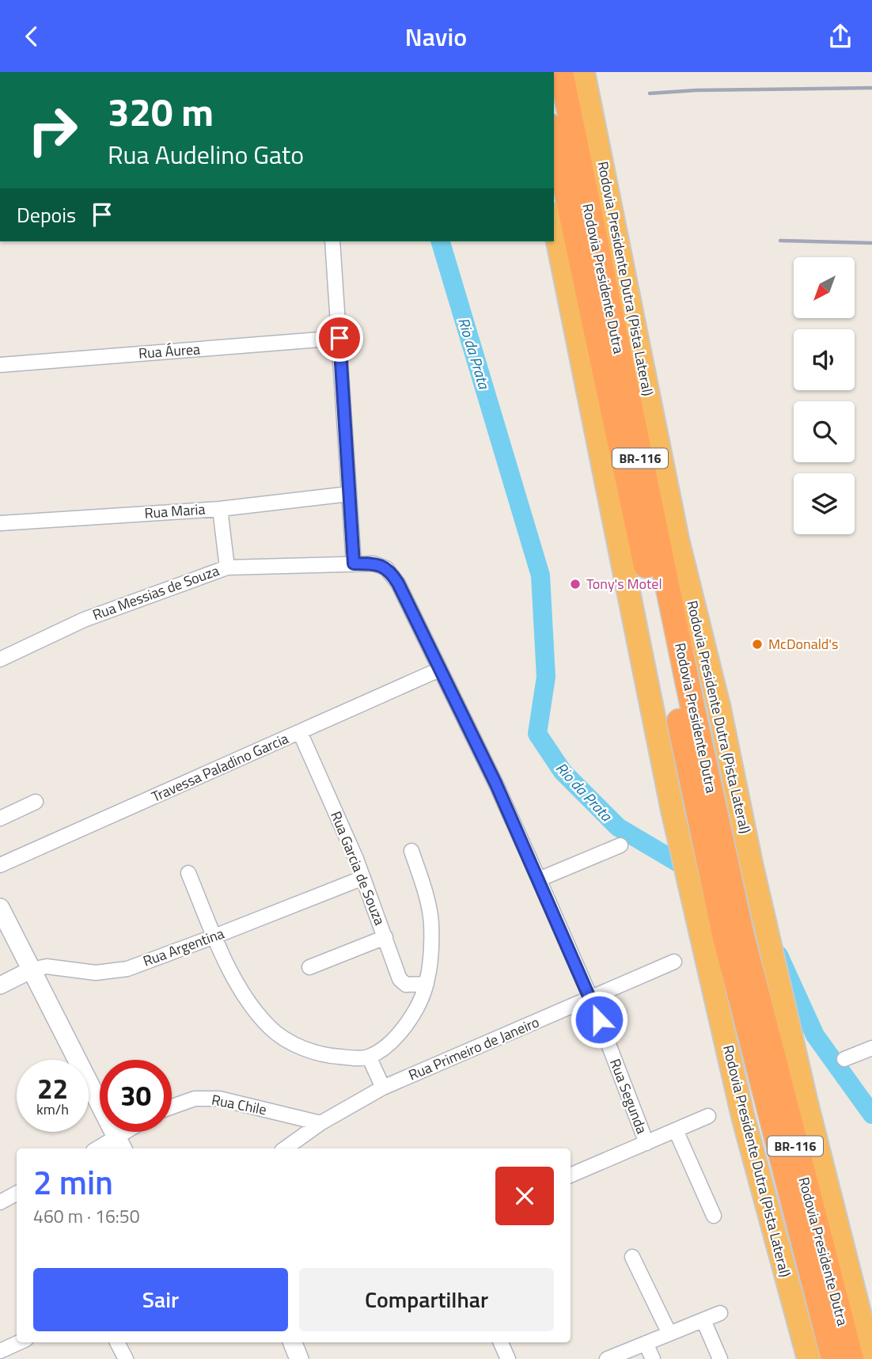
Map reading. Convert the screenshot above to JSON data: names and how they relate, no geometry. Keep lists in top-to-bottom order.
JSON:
{
  "streets": {
    "highway": ["Rodovia Presidente Dutra", "Rodovia Presidente Dutra (Pista Lateral)", "BR-116"],
    "street": [
      "Rua Áurea",
      "Rua Maria",
      "Rua Messias de Souza",
      "Travessa Paladino Garcia",
      "Rua Garcia de Souza",
      "Rua Argentina",
      "Rua Primeiro de Janeiro",
      "Rua Segunda",
      "Rua Chile"
    ]
  },
  "crossings": [
    ["Rua Messias de Souza", "Rua Segunda"],
    ["Travessa Paladino Garcia", "Rua Garcia de Souza"],
    ["Travessa Paladino Garcia", "Rua Segunda"],
    ["Rua Garcia de Souza", "Rua Argentina"],
    ["Rua Primeiro de Janeiro", "Rua Segunda"],
    ["Rua Primeiro de Janeiro", "Rua Chile"]
  ],
  "water": ["Rio da Prata"],
  "places": ["Tony's Motel", "McDonald's"],
  "north": "bottom left",
  "page": {
    "header": "Navio",
    "turn": ["320 m", "Rua Audelino Gato"],
    "then": "Depois",
    "speed": "22 km/h",
    "limit": "30",
    "heading": ["2 min", "460 m · 16:50"],
    "buttons": ["Sair", "Compartilhar"]
  }
}
